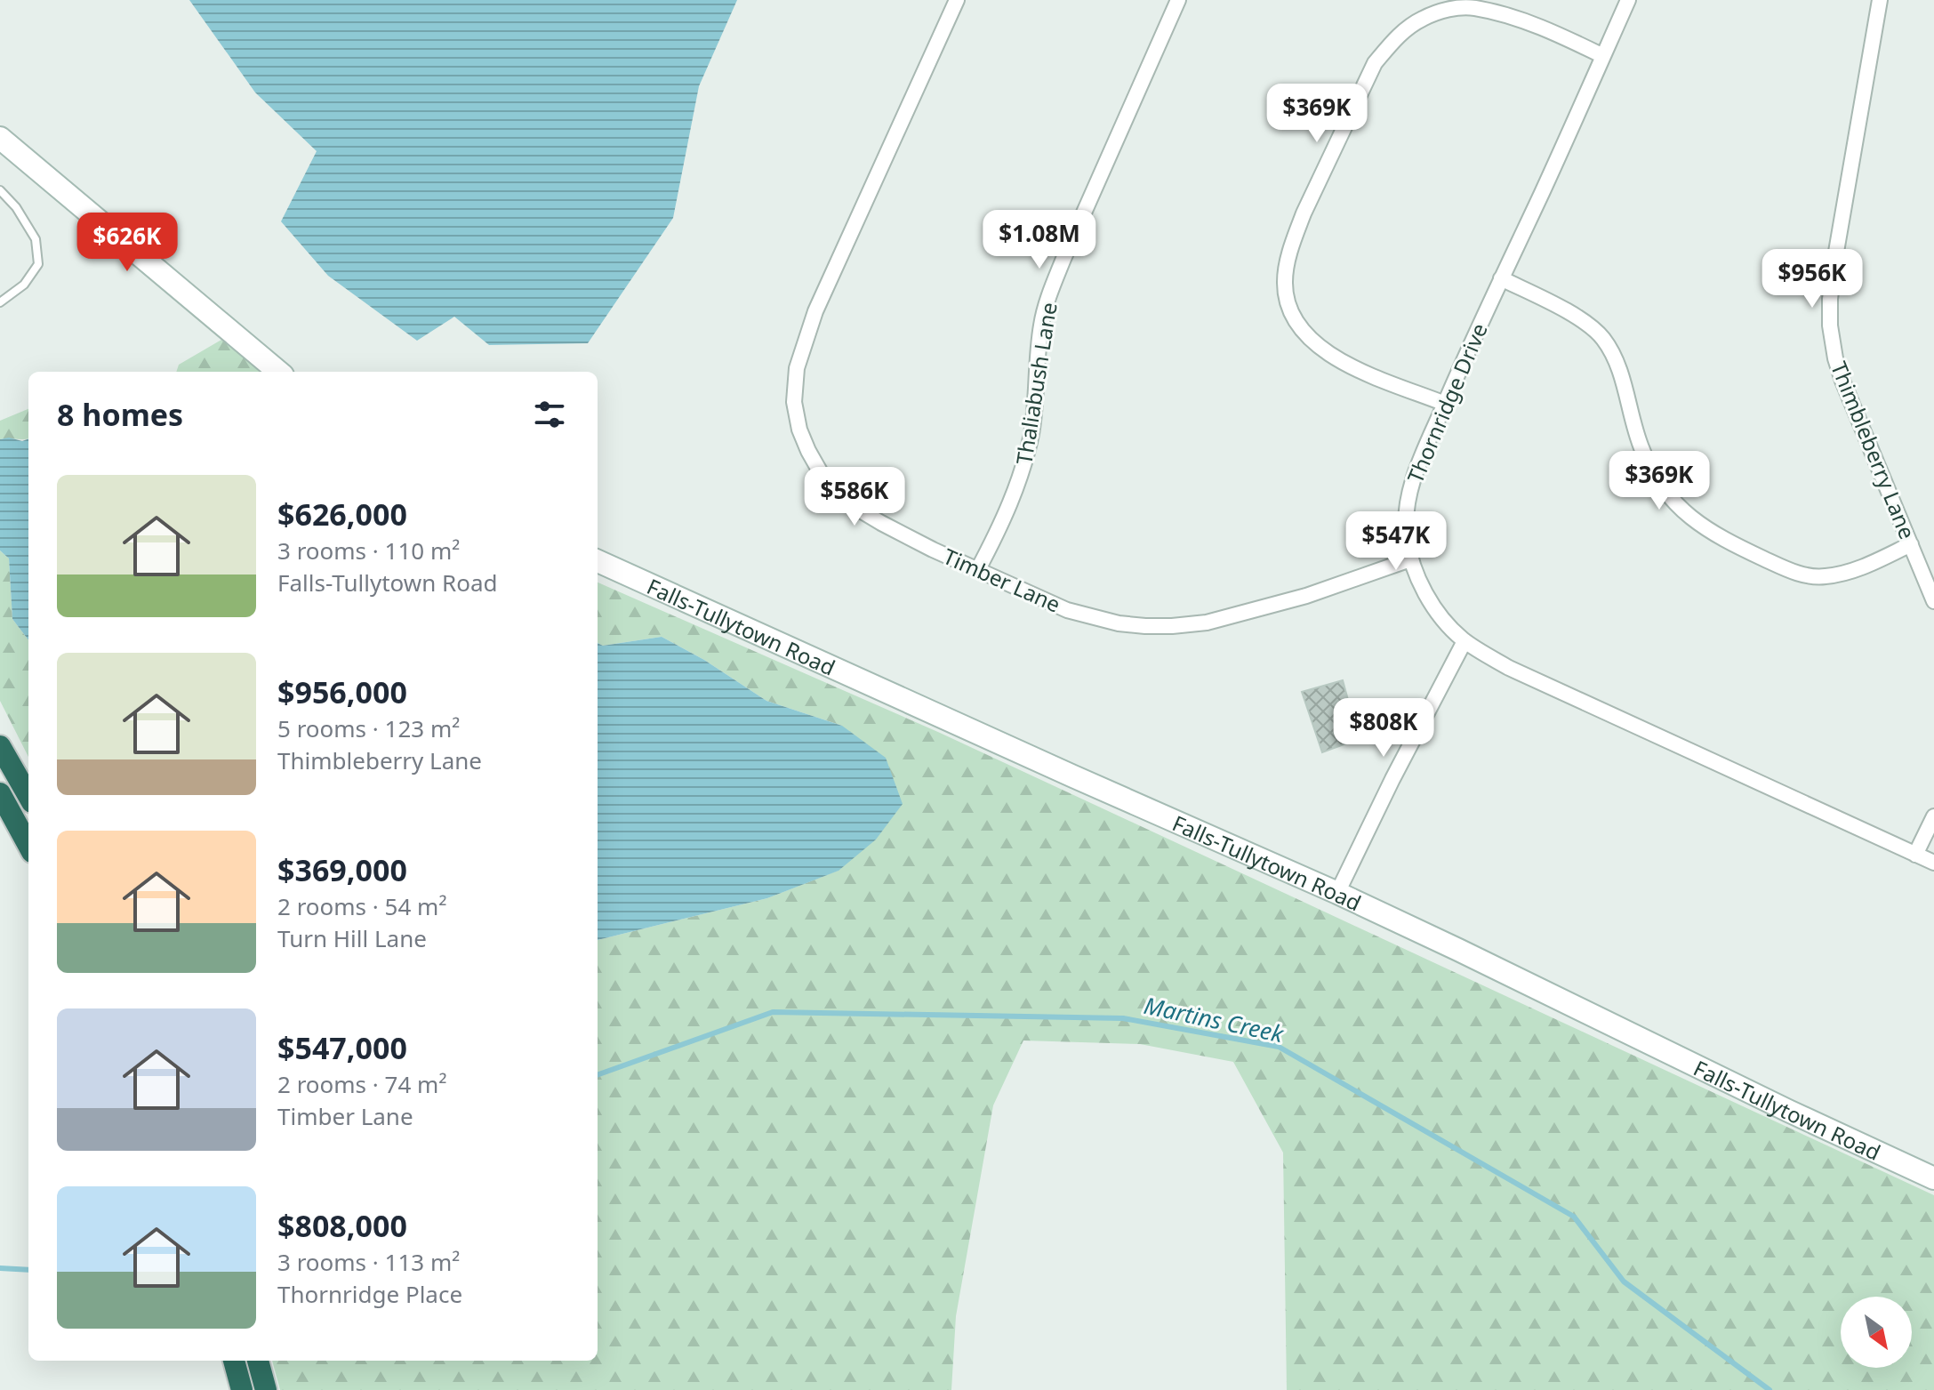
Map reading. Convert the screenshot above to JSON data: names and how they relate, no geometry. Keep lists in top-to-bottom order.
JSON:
{
  "streets": {
    "street": [
      "Thaliabush Lane",
      "Thornridge Drive",
      "Thimbleberry Lane",
      "Timber Lane",
      "Falls-Tullytown Road"
    ]
  },
  "crossings": [
    ["Thaliabush Lane", "Timber Lane"],
    ["Thornridge Drive", "Timber Lane"]
  ],
  "water": ["Martins Creek"],
  "north": "bottom right",
  "page": {
    "price": [
      "$369K",
      "$1.08M",
      "$626K",
      "$956K",
      "$369K",
      "$586K",
      "$547K",
      "$808K"
    ],
    "heading": "8 homes",
    "list": [
      {
        "name": "$626,000",
        "note": "3 rooms · 110 m² · Falls-Tullytown Road"
      },
      {
        "name": "$956,000",
        "note": "5 rooms · 123 m² · Thimbleberry Lane"
      },
      {
        "name": "$369,000",
        "note": "2 rooms · 54 m² · Turn Hill Lane"
      },
      {
        "name": "$547,000",
        "note": "2 rooms · 74 m² · Timber Lane"
      },
      {
        "name": "$808,000",
        "note": "3 rooms · 113 m² · Thornridge Place"
      }
    ]
  }
}
